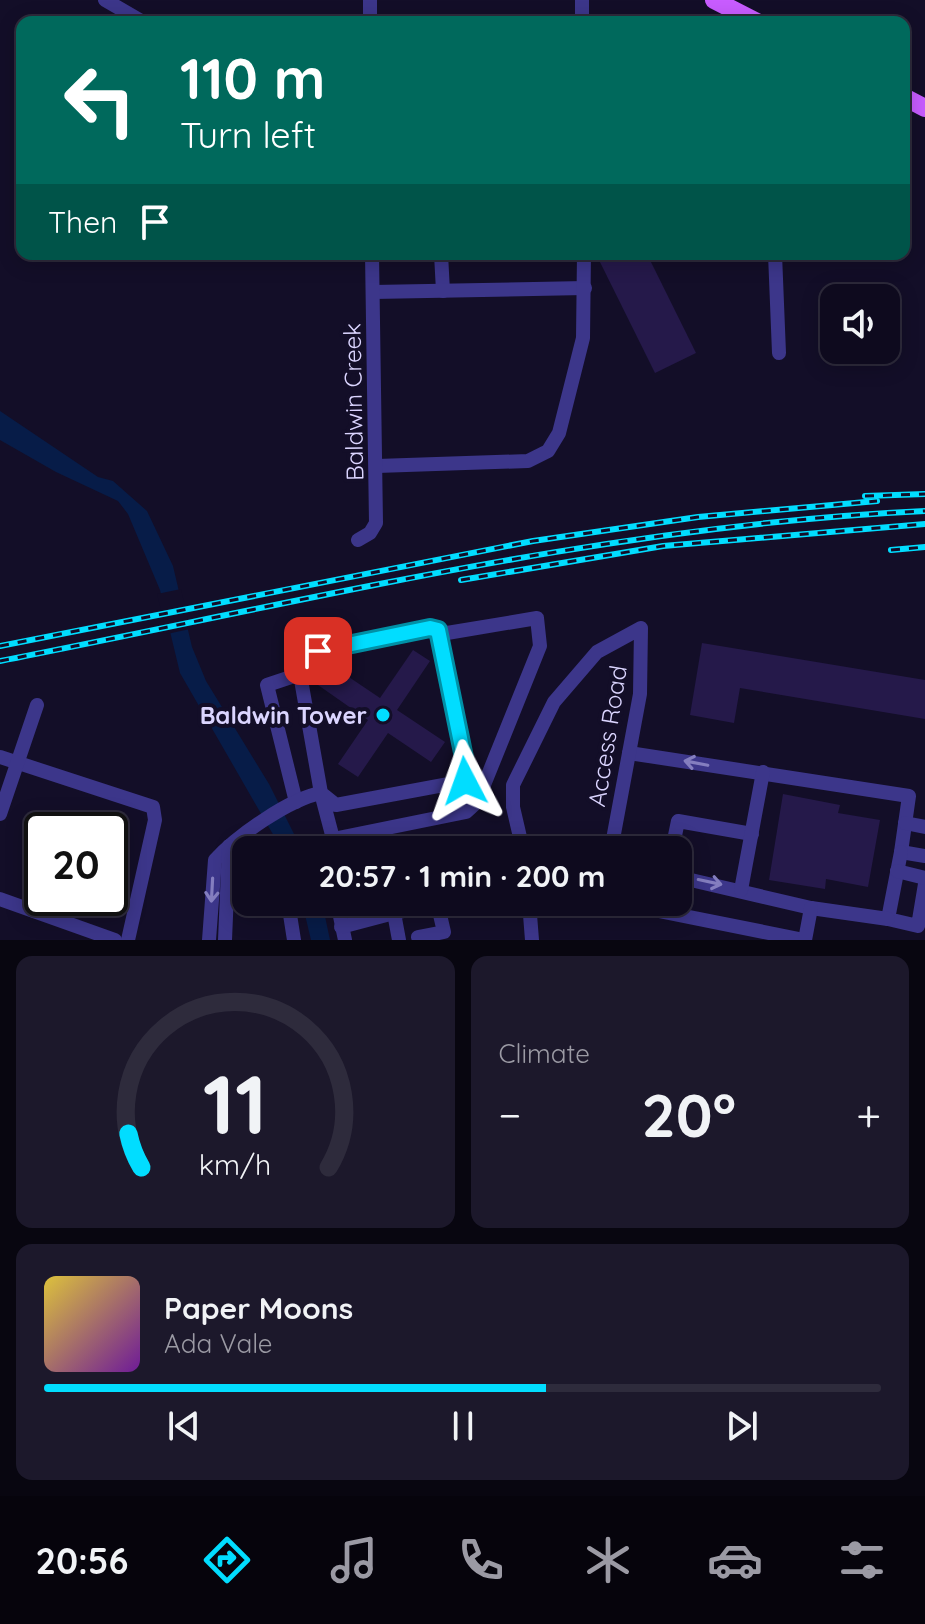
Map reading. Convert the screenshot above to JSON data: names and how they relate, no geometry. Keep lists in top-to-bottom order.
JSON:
{
  "streets": {
    "street": ["Baldwin Creek", "Access Road"]
  },
  "places": ["Baldwin Tower"],
  "page": {
    "turn": ["110 m", "Turn left"],
    "then": "Then",
    "limit": "20",
    "trip": "20:57 · 1 min · 200 m",
    "tile": "Climate",
    "heat": ["−", "20°", "+"],
    "song": ["Paper Moons", "Ada Vale"],
    "tabs": "20:56",
    "gauge": ["11", "km/h"]
  }
}
